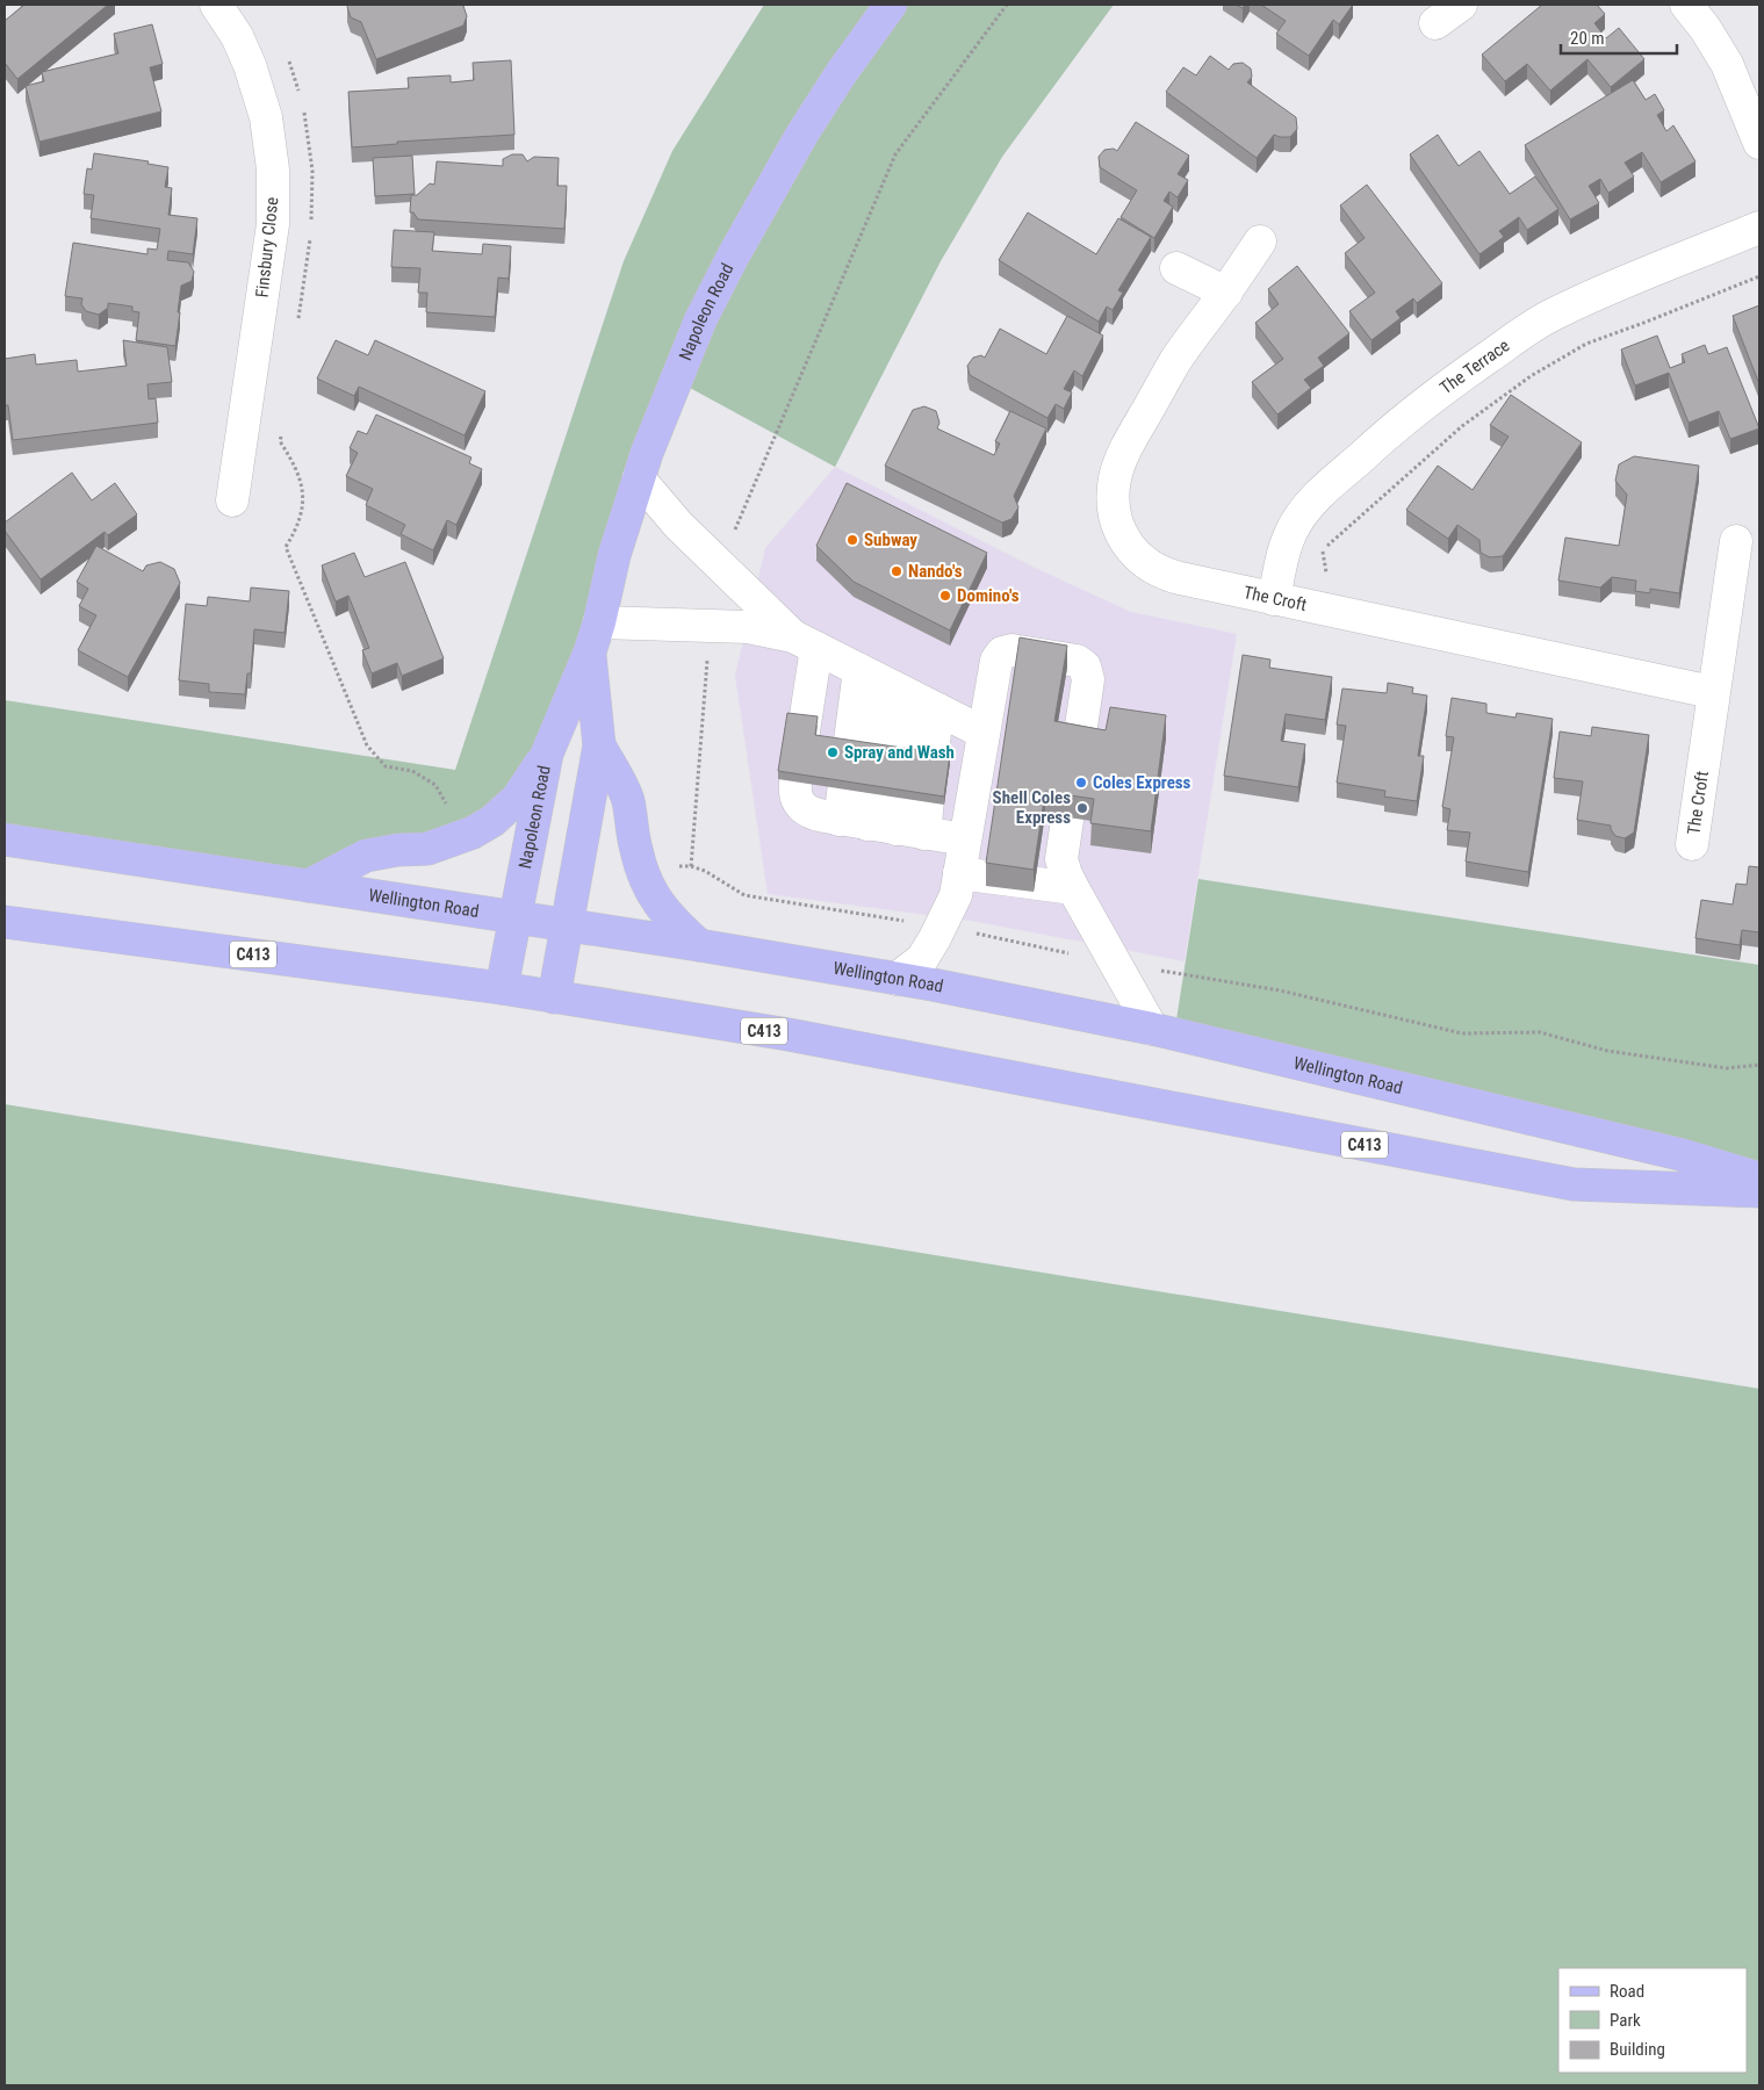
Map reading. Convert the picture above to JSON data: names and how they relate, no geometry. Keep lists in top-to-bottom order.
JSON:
{
  "streets": {
    "main road": ["Napoleon Road", "Wellington Road", "C413"],
    "street": ["Finsbury Close", "The Terrace", "The Croft"]
  },
  "crossings": [
    ["Napoleon Road", "Wellington Road"],
    ["Napoleon Road", "C413"],
    ["The Terrace", "The Croft"]
  ],
  "places": [
    "Subway",
    "Nando's",
    "Domino's",
    "Spray and Wash",
    "Coles Express",
    "Shell Coles Express"
  ],
  "legend": ["Road", "Park", "Building"],
  "scale_bar": "20 m"
}
